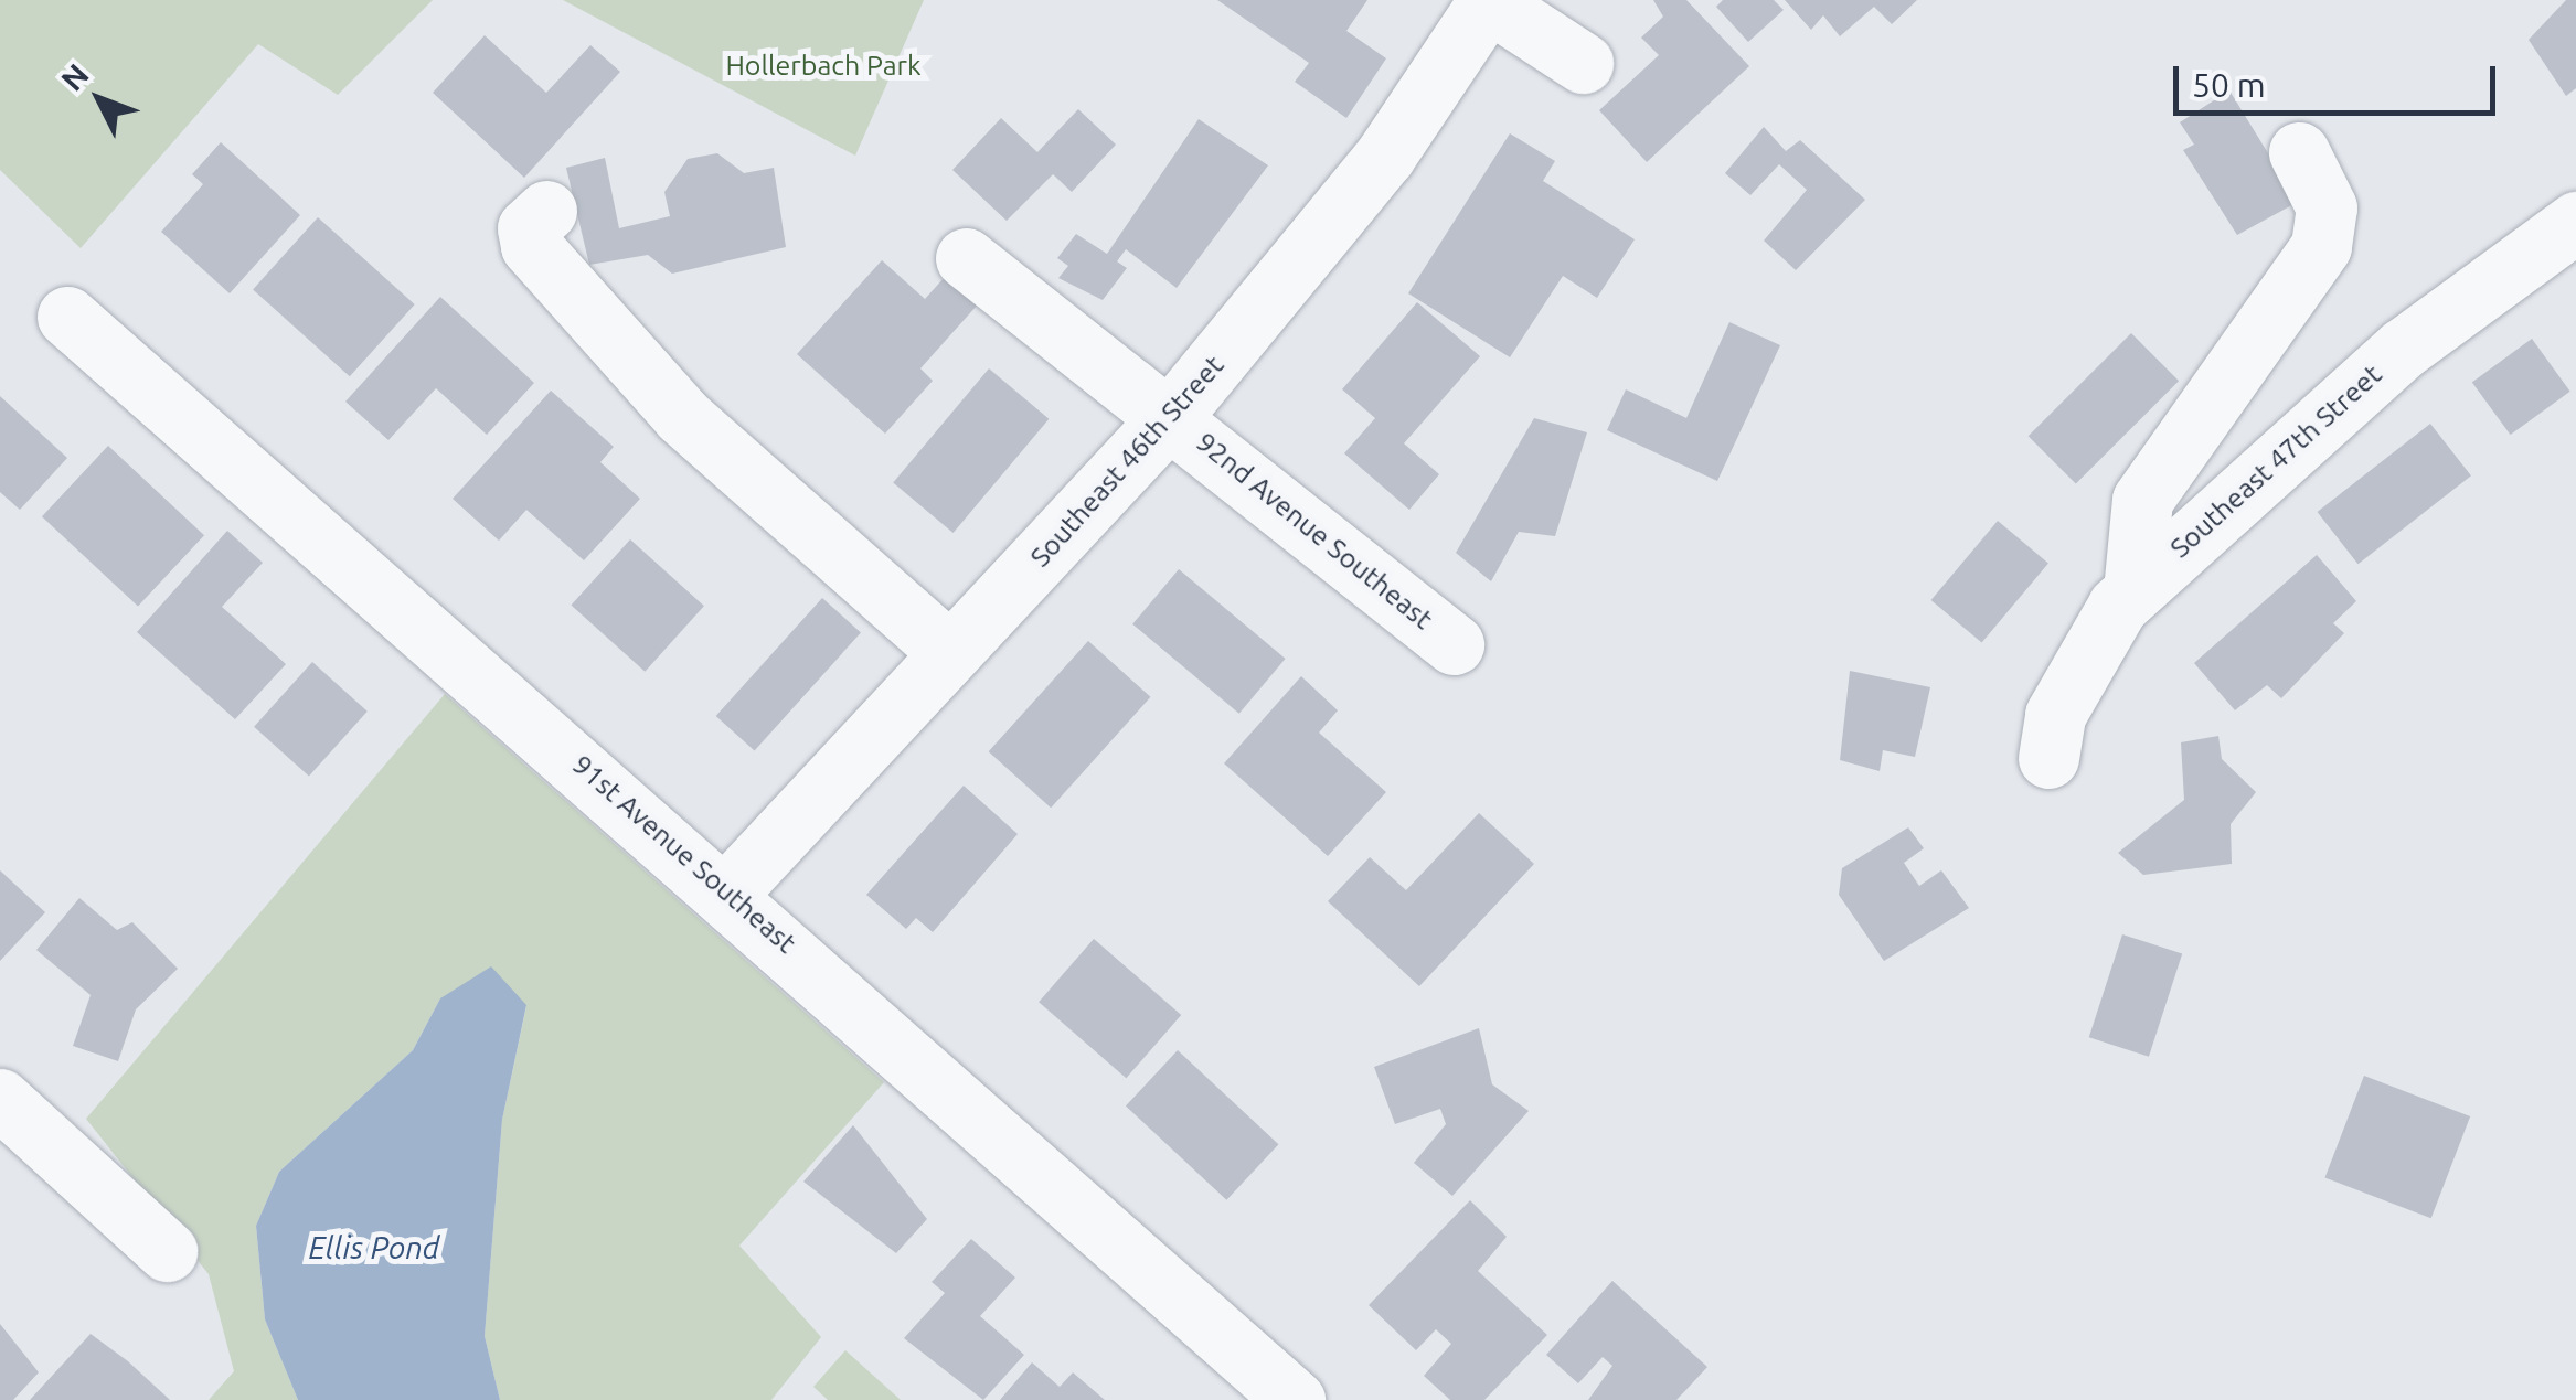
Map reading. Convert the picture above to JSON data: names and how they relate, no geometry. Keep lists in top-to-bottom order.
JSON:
{
  "streets": {
    "street": [
      "Southeast 46th Street",
      "Southeast 47th Street",
      "92nd Avenue Southeast",
      "91st Avenue Southeast"
    ]
  },
  "crossings": [
    ["Southeast 46th Street", "92nd Avenue Southeast"],
    ["Southeast 46th Street", "91st Avenue Southeast"]
  ],
  "water": ["Ellis Pond"],
  "parks": ["Hollerbach Park"],
  "scale_bar": "50 m",
  "north": "top left"
}
